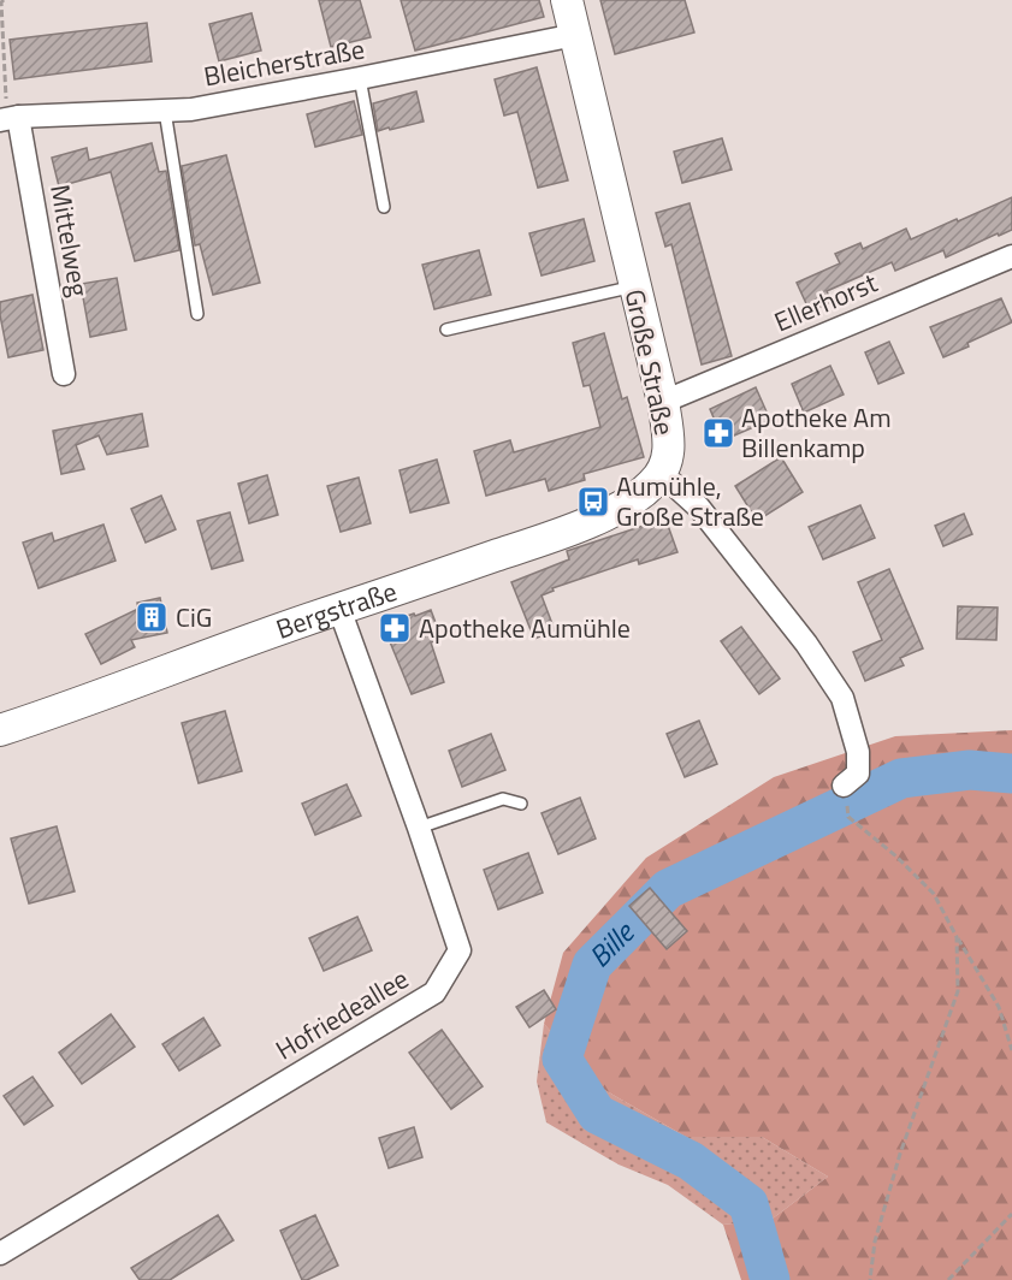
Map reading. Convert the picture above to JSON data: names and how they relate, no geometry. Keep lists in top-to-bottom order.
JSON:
{
  "streets": {
    "street": [
      "Bleicherstraße",
      "Mittelweg",
      "Ellerhorst",
      "Große Straße",
      "Bergstraße",
      "Hofriedeallee"
    ]
  },
  "crossings": [
    ["Bleicherstraße", "Mittelweg"],
    ["Bleicherstraße", "Große Straße"],
    ["Ellerhorst", "Große Straße"],
    ["Große Straße", "Bergstraße"],
    ["Bergstraße", "Hofriedeallee"]
  ],
  "water": ["Bille"],
  "places": {
    "pharmacy": ["Apotheke Am Billenkamp", "Apotheke Aumühle"],
    "bus stop": ["Aumühle, Große Straße"],
    "building": ["CiG"]
  }
}
